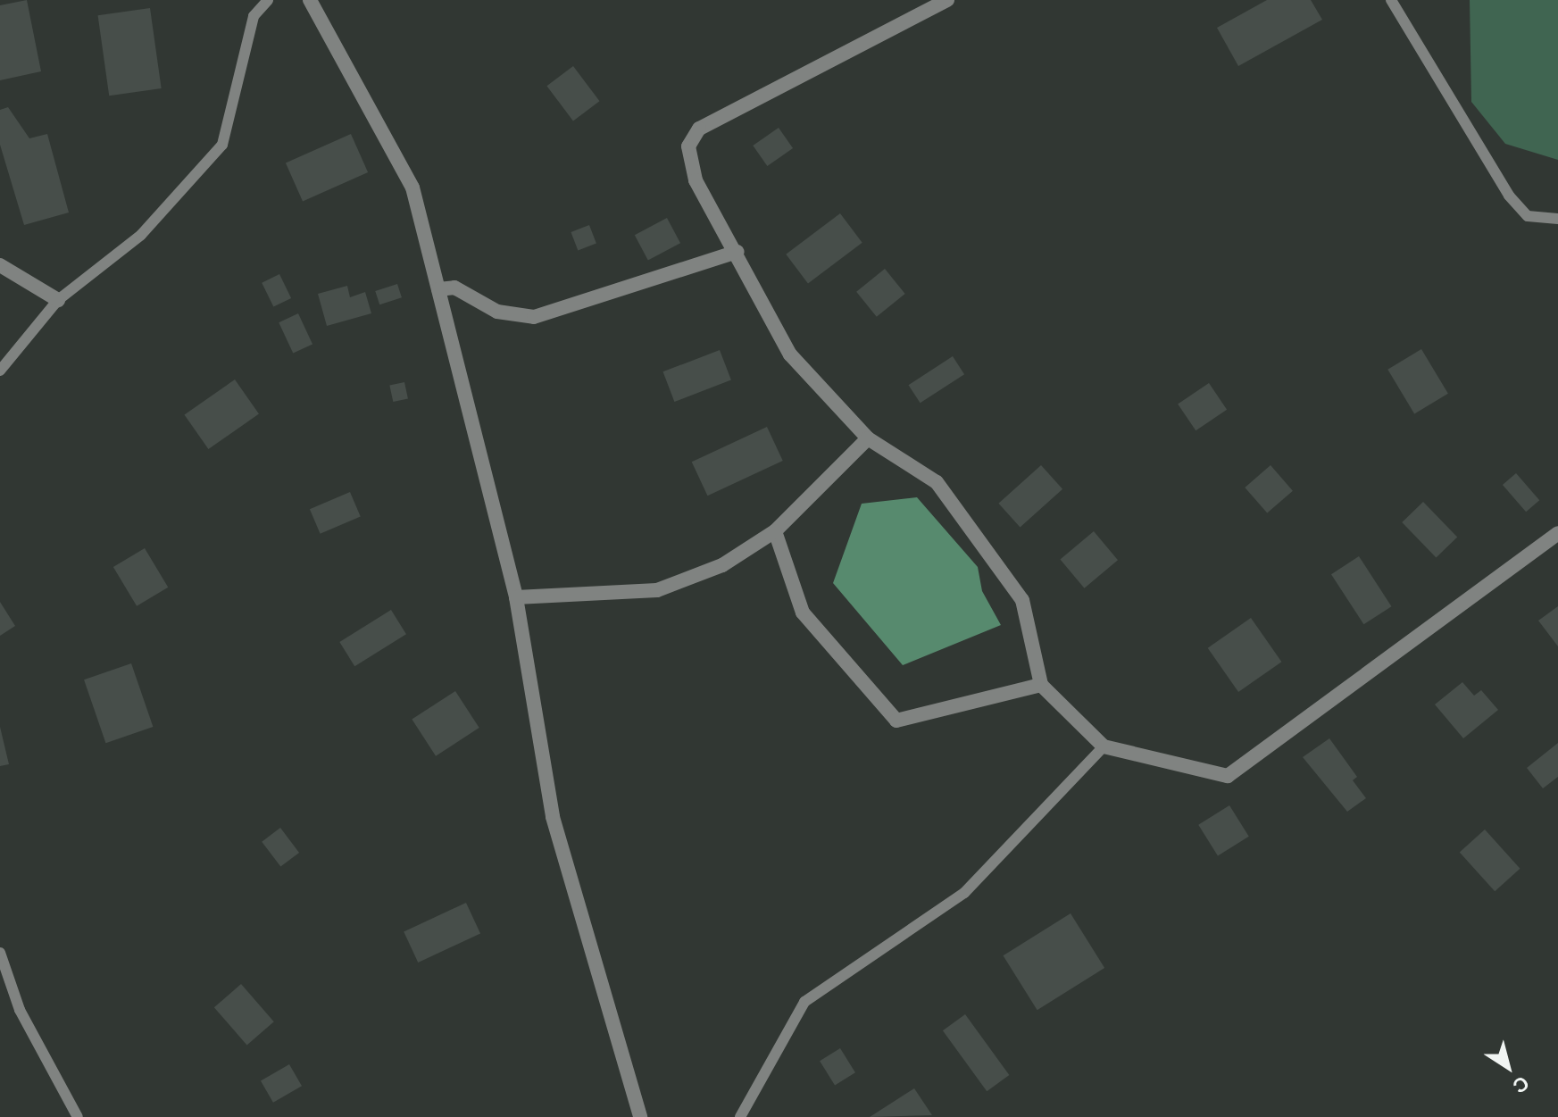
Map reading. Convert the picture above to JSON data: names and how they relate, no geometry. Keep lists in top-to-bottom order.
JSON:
{
  "north": "bottom right"
}
